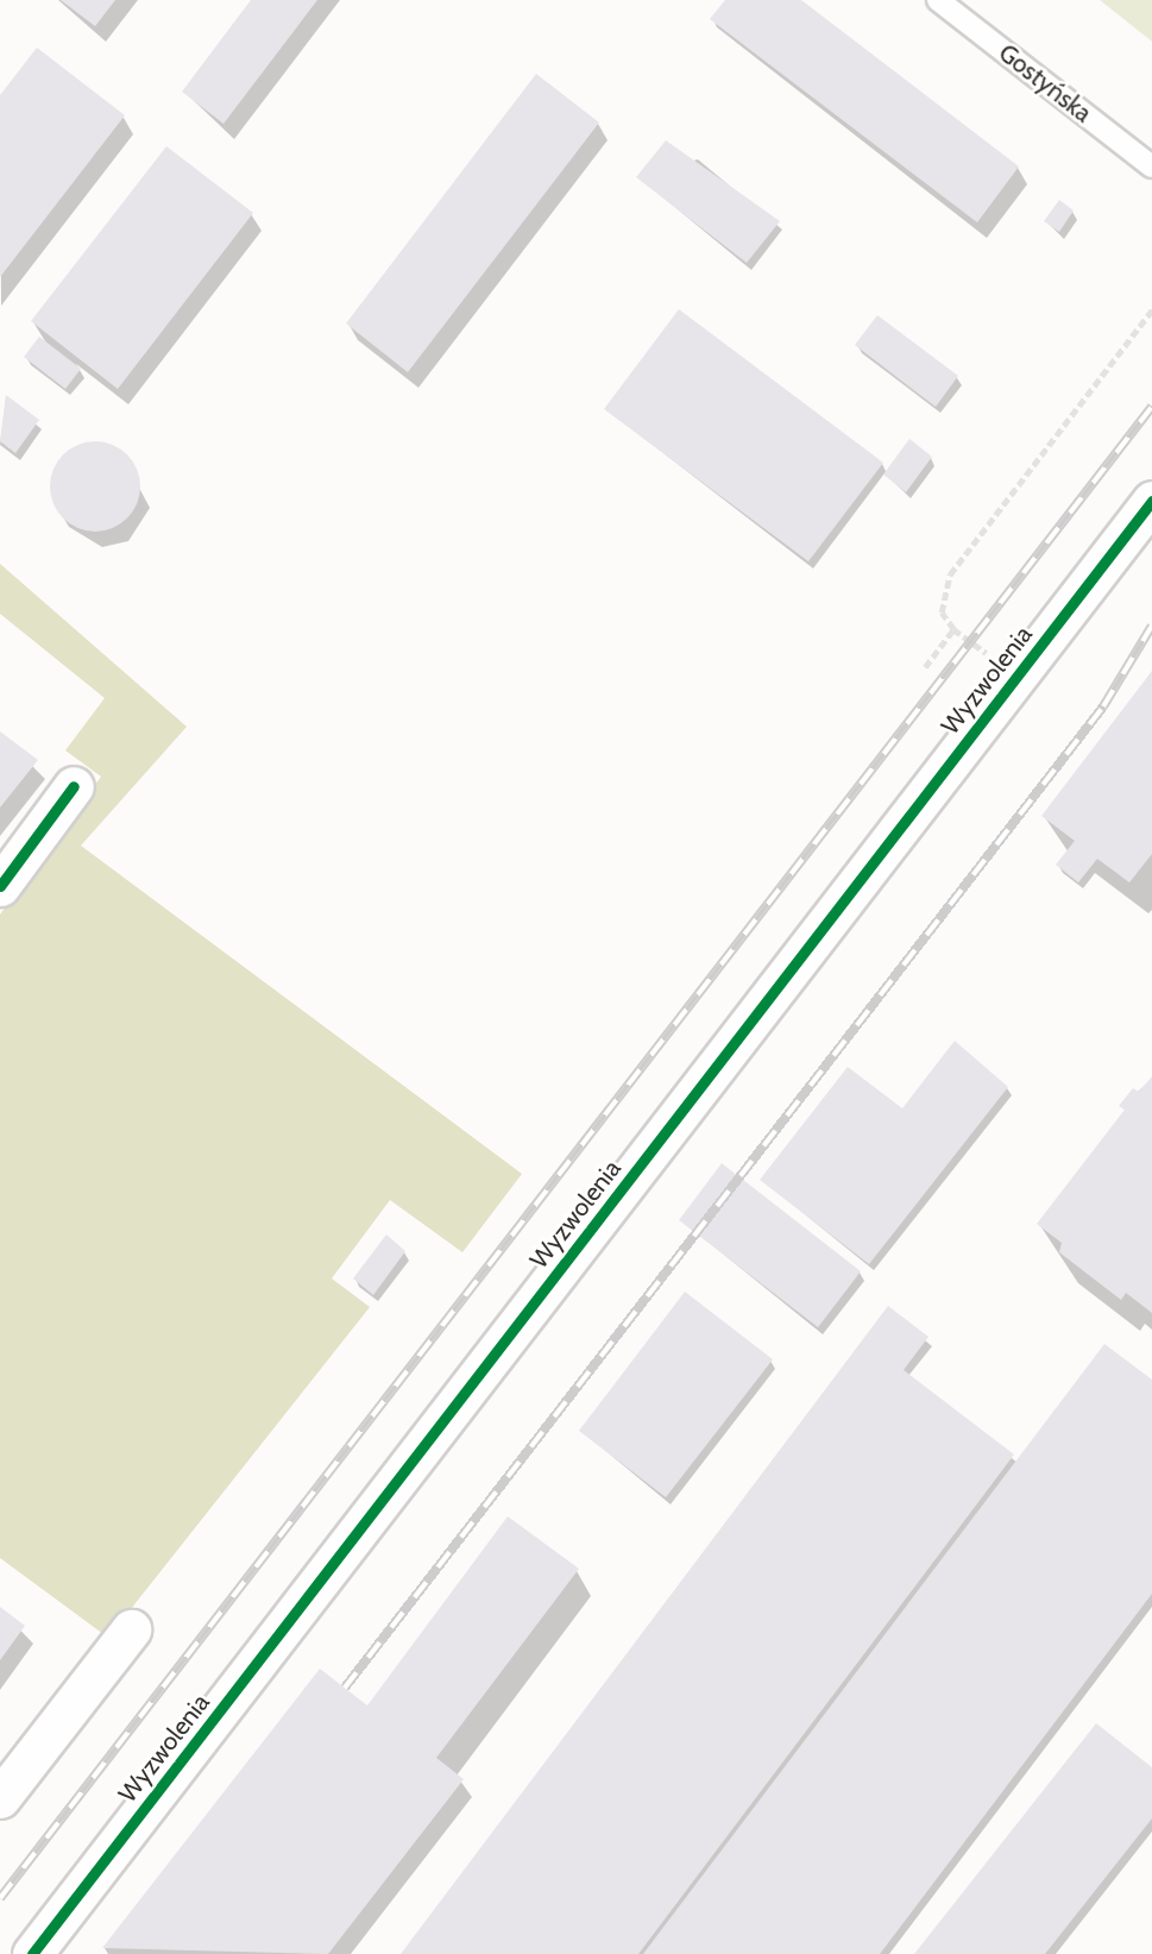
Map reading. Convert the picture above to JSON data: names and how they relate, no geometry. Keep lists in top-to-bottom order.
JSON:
{
  "streets": {
    "street": ["Wyzwolenia"],
    "lane": ["Gostyńska"]
  }
}
